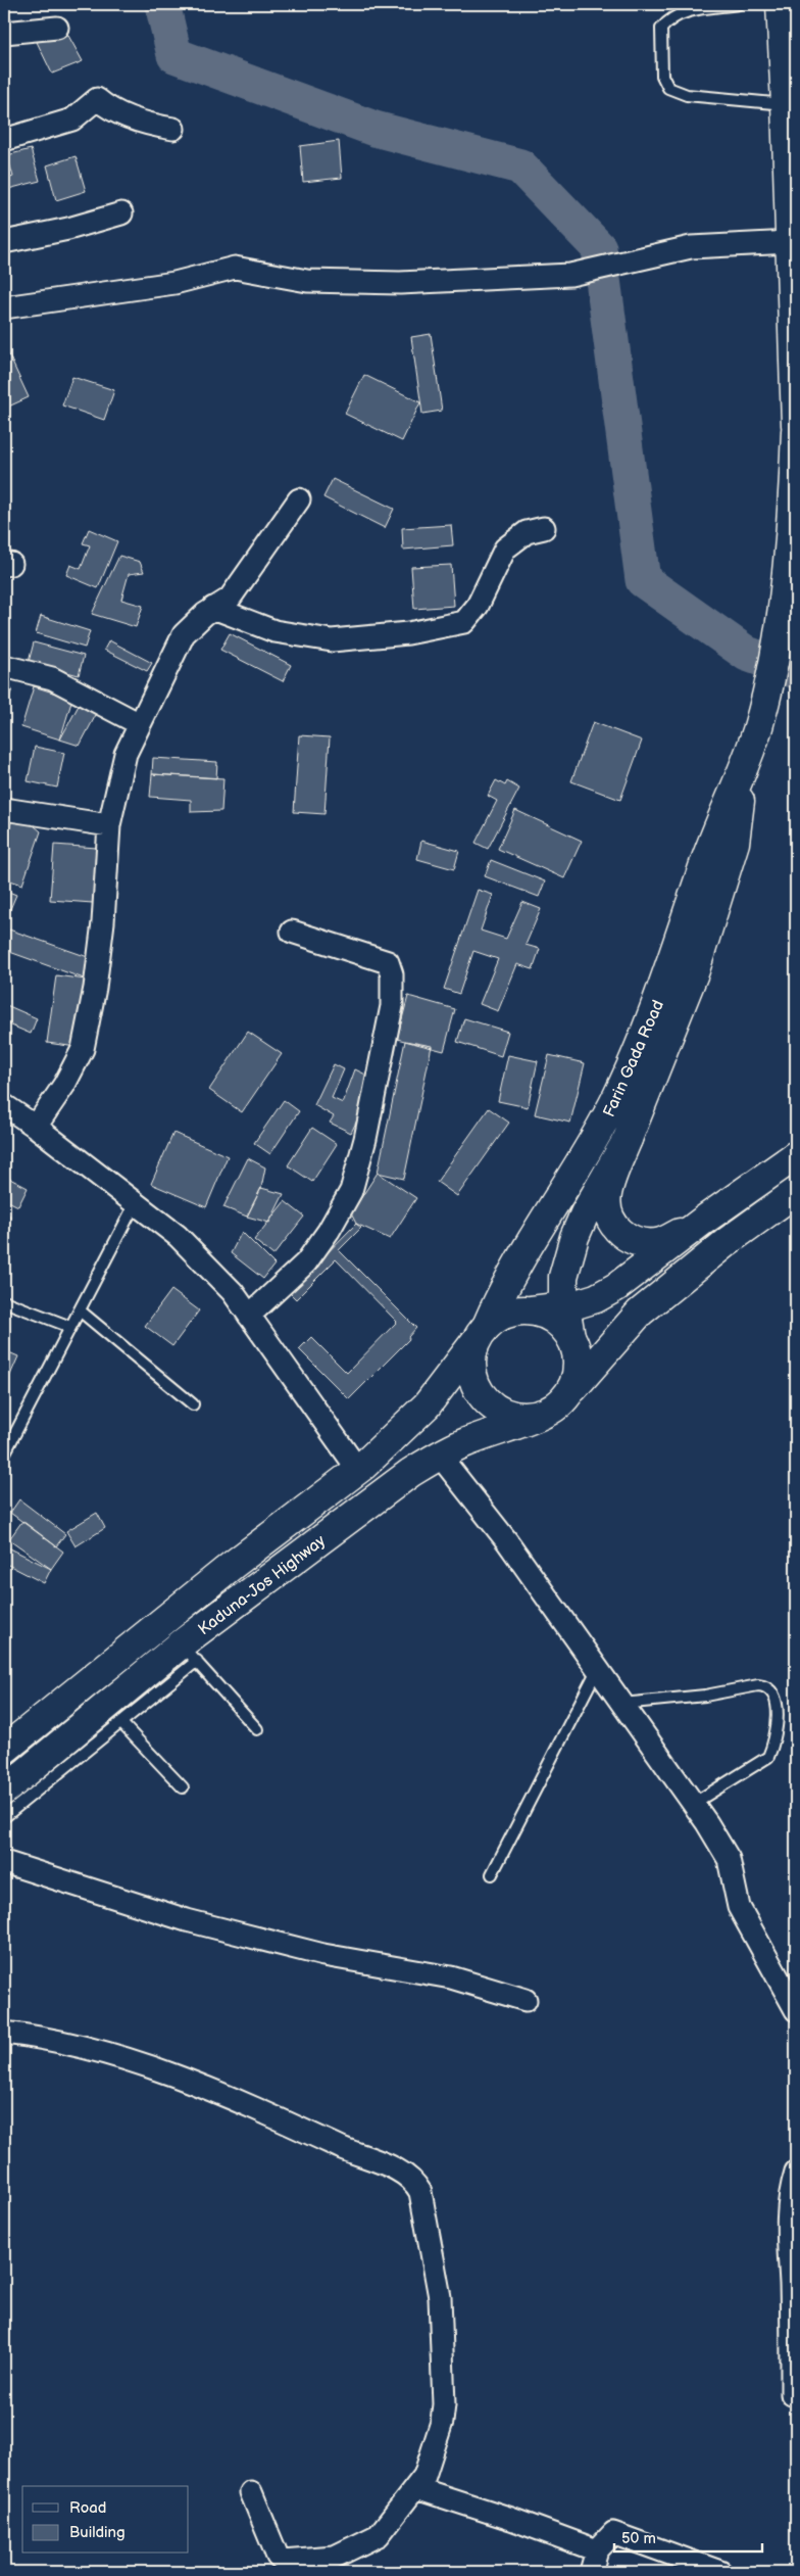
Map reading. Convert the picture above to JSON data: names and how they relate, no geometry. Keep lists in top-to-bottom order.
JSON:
{
  "streets": {
    "main road": ["Farin Gada Road", "Kaduna-Jos Highway"]
  },
  "crossings": [
    ["Farin Gada Road", "Kaduna-Jos Highway"]
  ],
  "legend": ["Road", "Building"],
  "scale_bar": "50 m"
}
